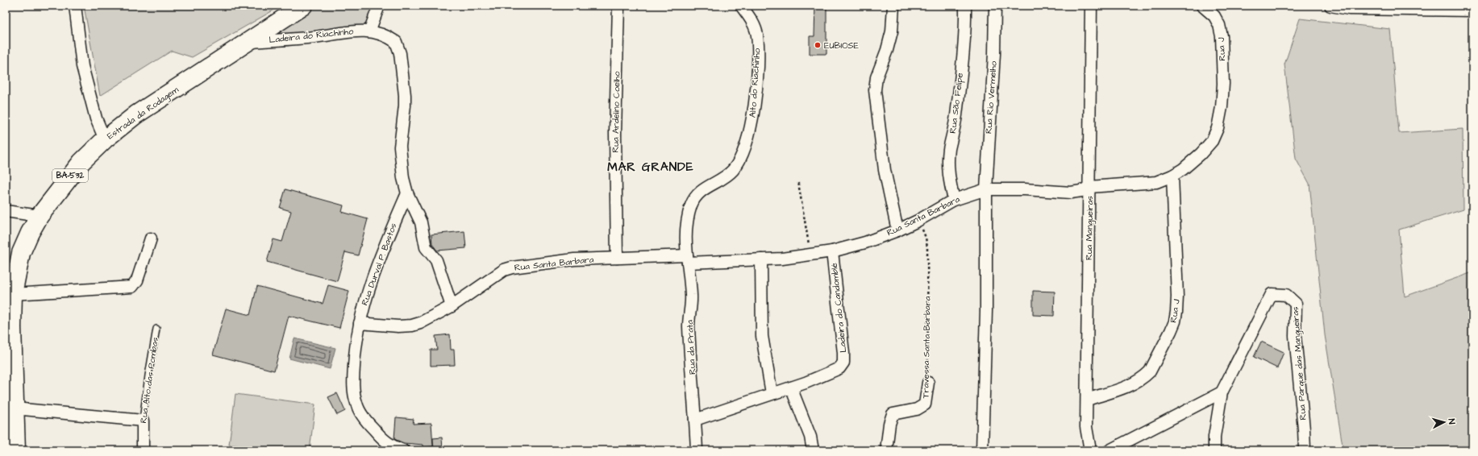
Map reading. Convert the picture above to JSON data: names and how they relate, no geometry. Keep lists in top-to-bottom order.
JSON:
{
  "streets": {
    "main road": ["Estrada da Rodagem", "BA-532"],
    "street": [
      "Ladeira do Riachinho",
      "Rua J",
      "Alto do Riachinho",
      "Rua Rio Vermelho",
      "Rua São Felipe",
      "Rua Ardelino Coelho",
      "Rua Santa Barbara",
      "Rua Mangueiras",
      "Rua Durval P. Bastos",
      "Ladeira do Candomblé",
      "Rua da Prata",
      "Travessa Santa Barbara",
      "Rua Parque das Mangueiras",
      "Rua Alto das Pombas"
    ]
  },
  "crossings": [
    ["Ladeira do Riachinho", "Estrada da Rodagem"],
    ["Ladeira do Riachinho", "Rua Santa Barbara"],
    ["Ladeira do Riachinho", "Rua Durval P. Bastos"],
    ["Rua J", "Rua Rio Vermelho"],
    ["Rua J", "Rua Santa Barbara"],
    ["Rua J", "Rua Mangueiras"],
    ["Alto do Riachinho", "Rua Santa Barbara"],
    ["Alto do Riachinho", "Rua da Prata"],
    ["Rua Rio Vermelho", "Rua Santa Barbara"],
    ["Rua São Felipe", "Rua Santa Barbara"],
    ["Rua Ardelino Coelho", "Rua Santa Barbara"],
    ["Rua Santa Barbara", "Rua Durval P. Bastos"],
    ["Rua Santa Barbara", "Ladeira do Candomblé"],
    ["Rua Santa Barbara", "Rua da Prata"],
    ["Rua Santa Barbara", "Travessa Santa Barbara"],
    ["Ladeira do Candomblé", "Rua da Prata"]
  ],
  "districts": ["MAR GRANDE"],
  "places": ["EUBIOSE"],
  "north": "right"
}
